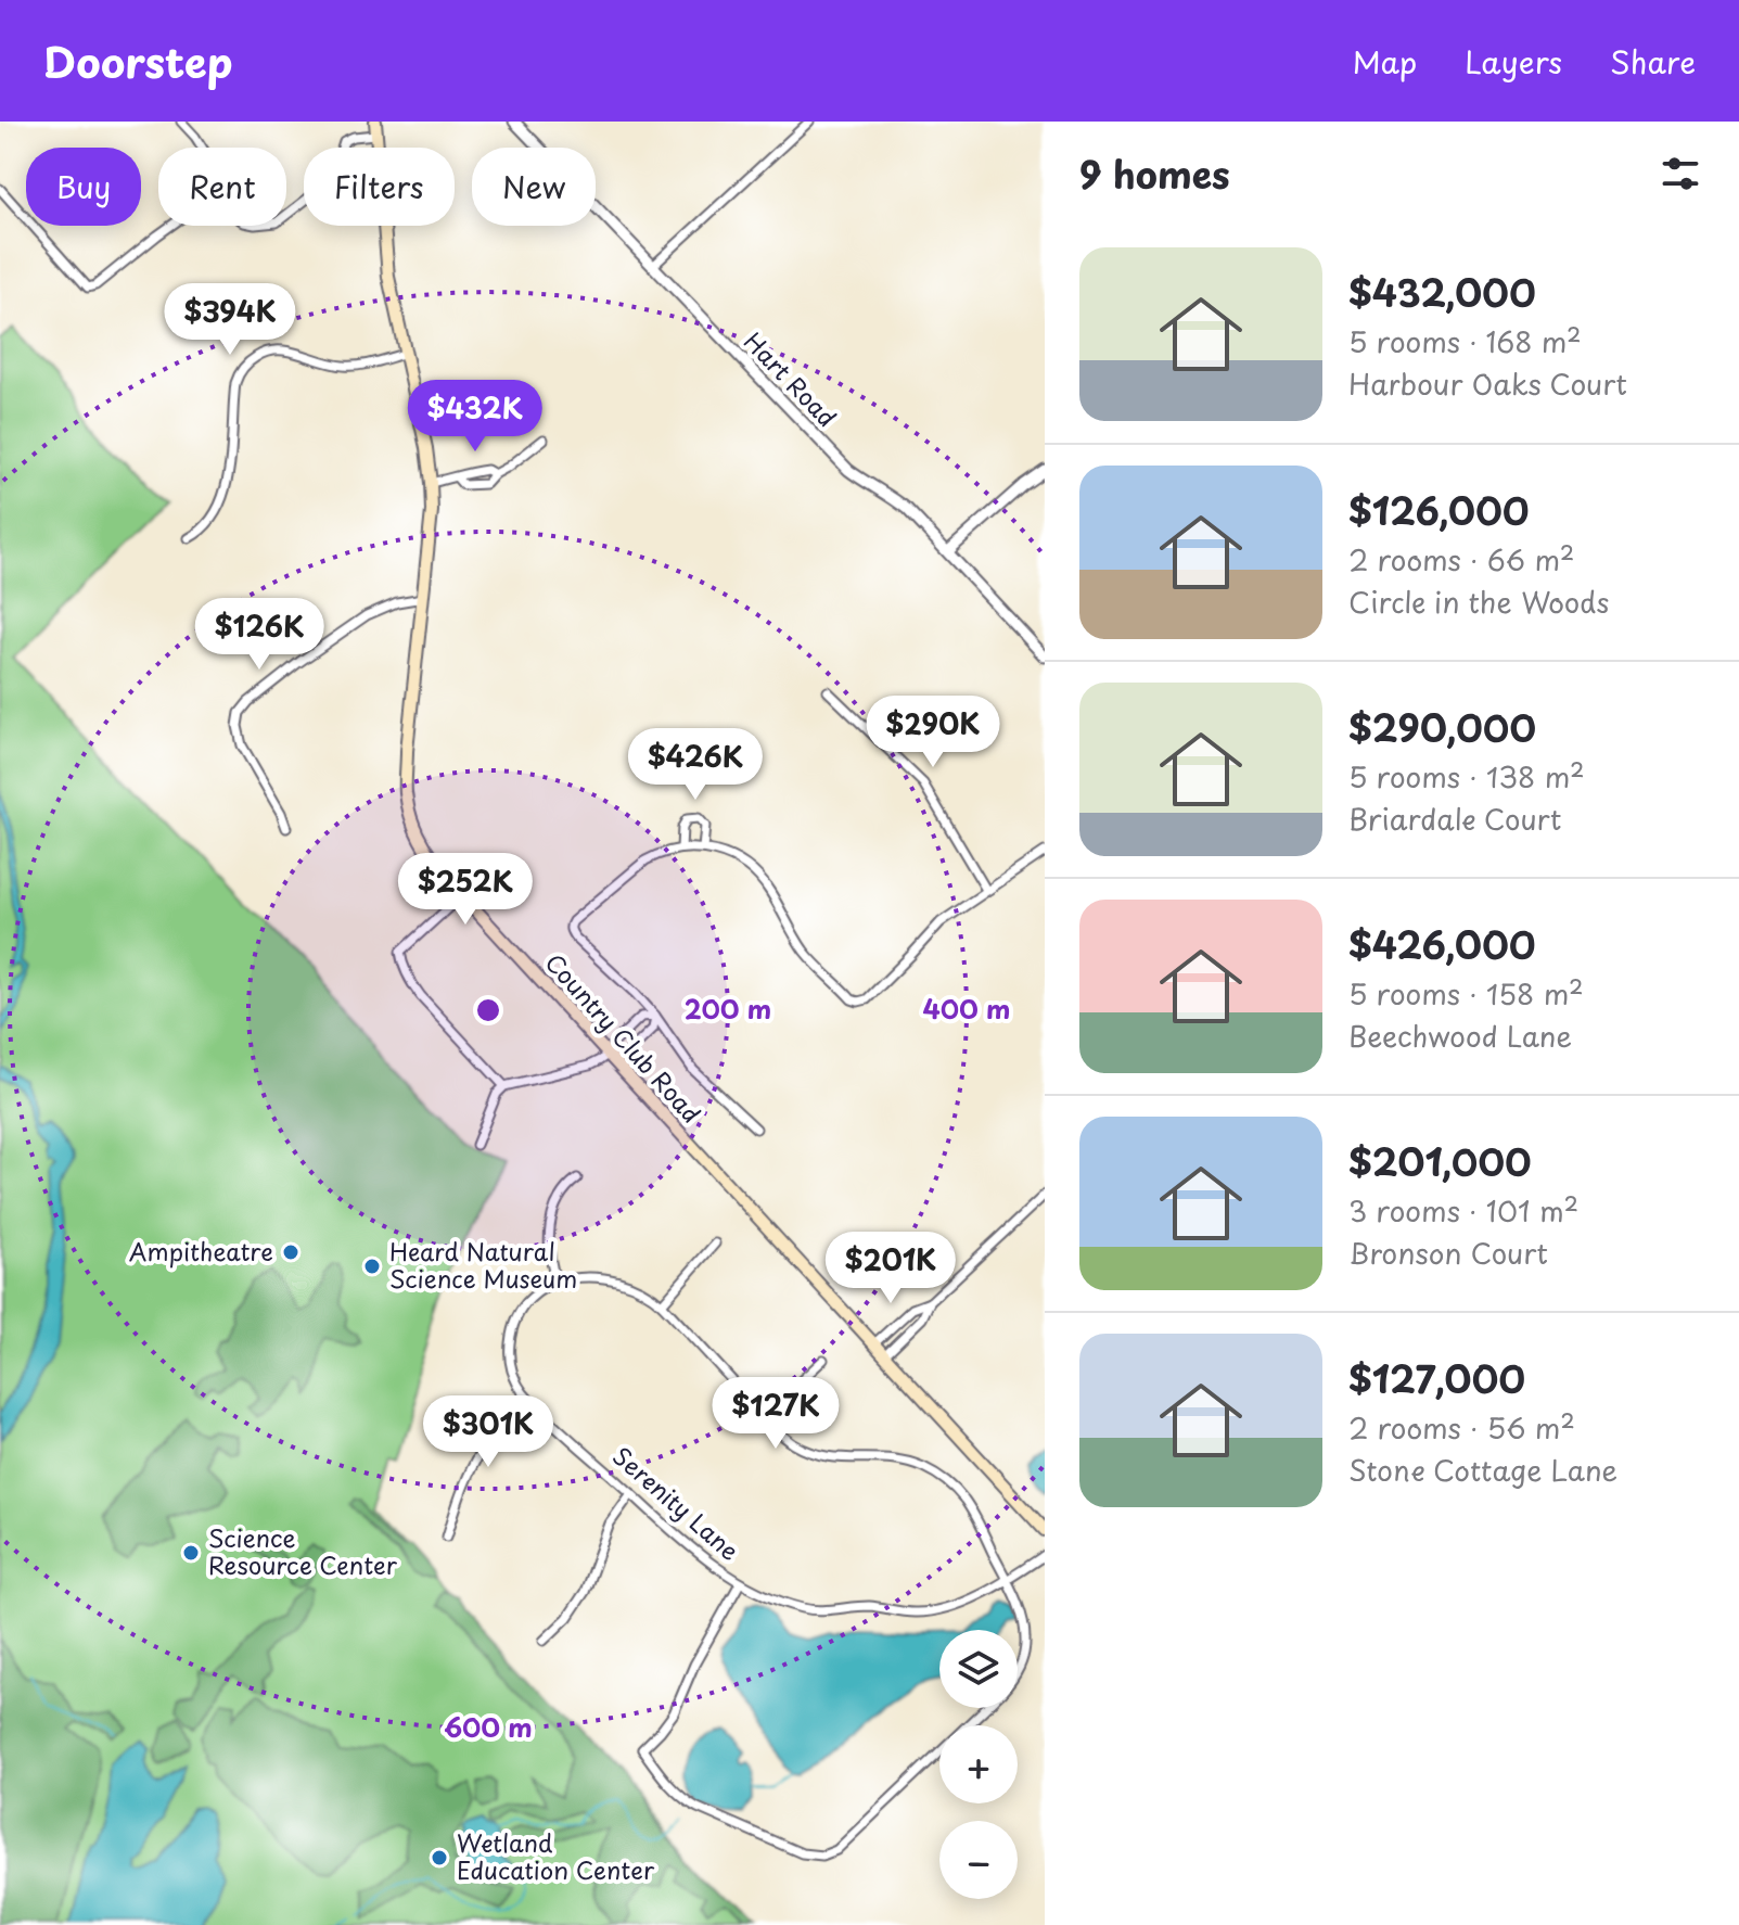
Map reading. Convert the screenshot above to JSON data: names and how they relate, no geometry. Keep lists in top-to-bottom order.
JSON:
{
  "streets": {
    "main road": ["Country Club Road"],
    "street": ["Hart Road", "Serenity Lane"]
  },
  "places": [
    "Ampitheatre",
    "Heard Natural Science Museum",
    "Science Resource Center",
    "Wetland Education Center"
  ],
  "page": {
    "header": "Doorstep",
    "nav": ["Map", "Layers", "Share"],
    "heading": "9 homes",
    "chip": [
      "Buy",
      "Rent",
      "Filters",
      "New"
    ],
    "list": [
      {
        "name": "$432,000",
        "note": "5 rooms · 168 m² · Harbour Oaks Court"
      },
      {
        "name": "$126,000",
        "note": "2 rooms · 66 m² · Circle in the Woods"
      },
      {
        "name": "$290,000",
        "note": "5 rooms · 138 m² · Briardale Court"
      },
      {
        "name": "$426,000",
        "note": "5 rooms · 158 m² · Beechwood Lane"
      },
      {
        "name": "$201,000",
        "note": "3 rooms · 101 m² · Bronson Court"
      },
      {
        "name": "$127,000",
        "note": "2 rooms · 56 m² · Stone Cottage Lane"
      }
    ],
    "price": [
      "$394K",
      "$432K",
      "$126K",
      "$290K",
      "$426K",
      "$252K",
      "$201K",
      "$127K",
      "$301K"
    ],
    "map_buttons": ["+", "−"]
  },
  "rings": ["200 m", "400 m", "600 m"]
}
